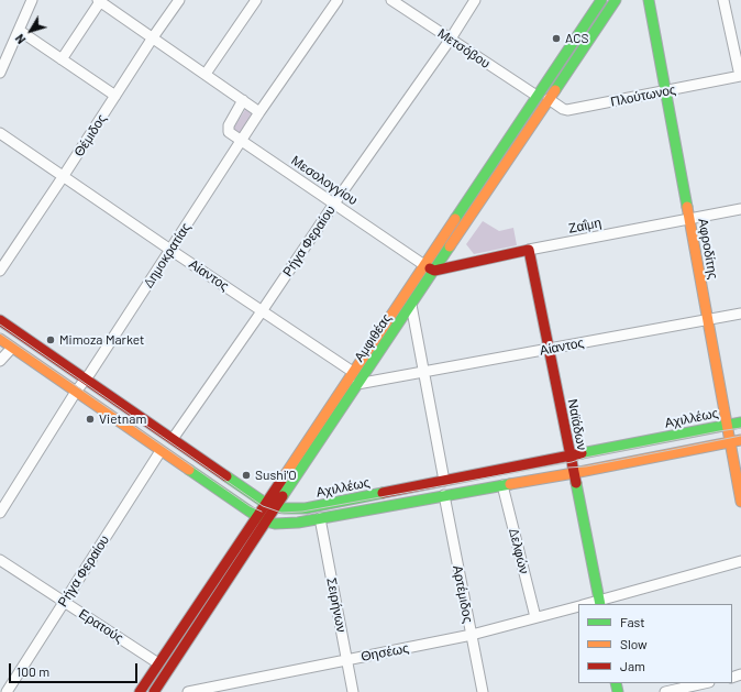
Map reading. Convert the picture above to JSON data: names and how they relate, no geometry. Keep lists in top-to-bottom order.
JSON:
{
  "streets": {
    "main road": [
      "Μεσολογγίου",
      "Ζαΐμη",
      "Αφροδίτης",
      "Αμφιθέας",
      "Αχιλλέως",
      "Ναϊάδων"
    ],
    "street": [
      "Μετσόβου",
      "Πλούτωνος",
      "Θέμιδος",
      "Ρήγα Φεραίου",
      "Δημοκρατίας",
      "Αίαντος",
      "Δελφών",
      "Αρτέμιδος",
      "Σειρήνων",
      "Ερατούς",
      "Θησέως"
    ]
  },
  "crossings": [
    ["Μετσόβου", "Ρήγα Φεραίου"],
    ["Μετσόβου", "Αμφιθέας"],
    ["Πλούτωνος", "Αφροδίτης"],
    ["Πλούτωνος", "Αμφιθέας"],
    ["Θέμιδος", "Αίαντος"],
    ["Μεσολογγίου", "Ζαΐμη"],
    ["Μεσολογγίου", "Ρήγα Φεραίου"],
    ["Μεσολογγίου", "Δημοκρατίας"],
    ["Μεσολογγίου", "Αμφιθέας"],
    ["Ζαΐμη", "Αφροδίτης"],
    ["Ζαΐμη", "Αμφιθέας"],
    ["Ζαΐμη", "Ναϊάδων"],
    ["Ρήγα Φεραίου", "Αίαντος"],
    ["Ρήγα Φεραίου", "Αχιλλέως"],
    ["Ρήγα Φεραίου", "Ερατούς"],
    ["Αφροδίτης", "Αίαντος"],
    ["Αφροδίτης", "Αχιλλέως"],
    ["Δημοκρατίας", "Αίαντος"],
    ["Δημοκρατίας", "Αχιλλέως"],
    ["Αίαντος", "Αμφιθέας"],
    ["Αίαντος", "Ναϊάδων"],
    ["Αμφιθέας", "Αχιλλέως"],
    ["Αμφιθέας", "Ερατούς"],
    ["Αχιλλέως", "Ναϊάδων"],
    ["Αχιλλέως", "Δελφών"],
    ["Αχιλλέως", "Αρτέμιδος"],
    ["Αχιλλέως", "Σειρήνων"],
    ["Δελφών", "Θησέως"],
    ["Αρτέμιδος", "Θησέως"],
    ["Σειρήνων", "Θησέως"]
  ],
  "places": [
    "ACS",
    "Mimoza Market",
    "Vietnam",
    "Sushi'O"
  ],
  "legend": ["Fast", "Slow", "Jam"],
  "scale_bar": "100 m",
  "north": "bottom left"
}
